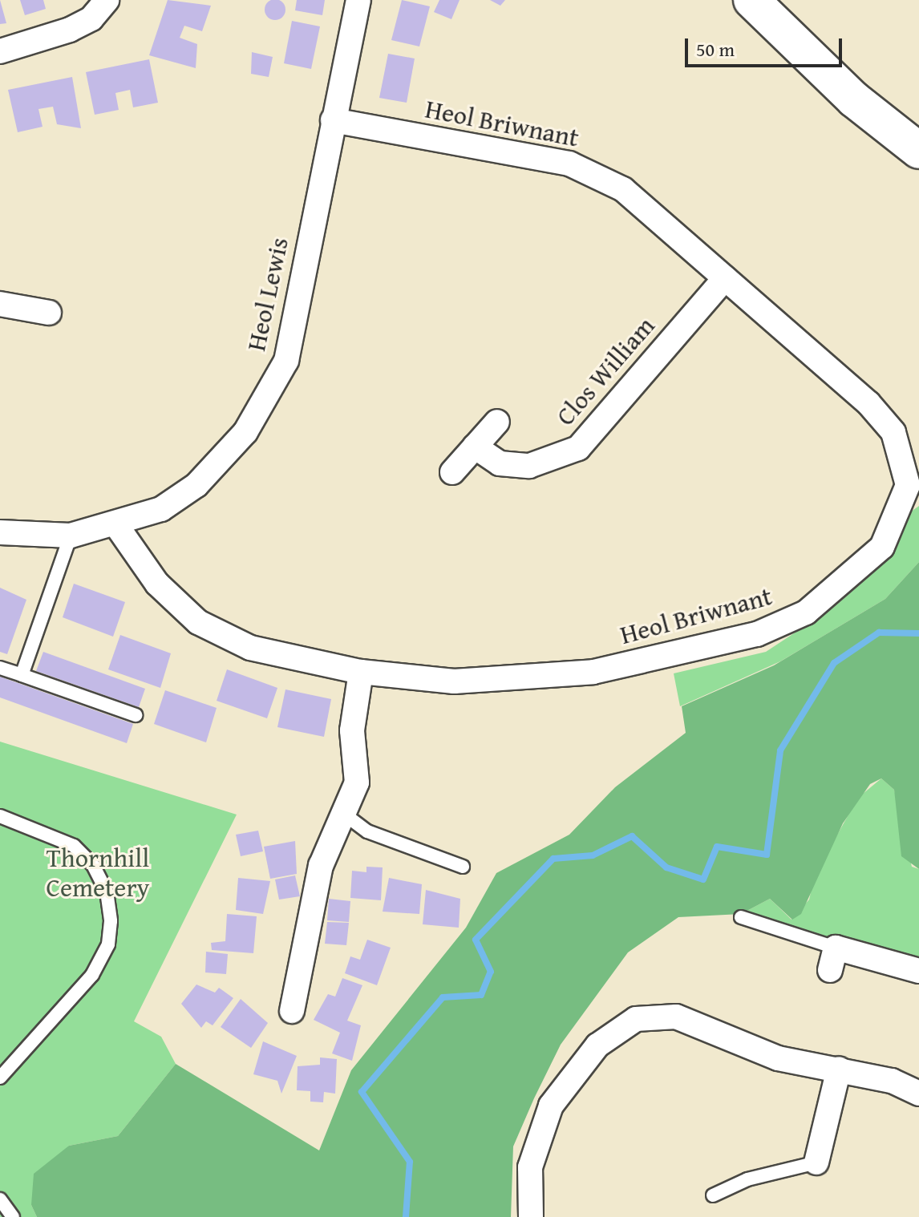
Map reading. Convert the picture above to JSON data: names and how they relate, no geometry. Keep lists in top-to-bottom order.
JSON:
{
  "streets": {
    "street": ["Heol Briwnant", "Heol Lewis", "Clos William"]
  },
  "crossings": [
    ["Heol Briwnant", "Heol Lewis"],
    ["Heol Briwnant", "Clos William"]
  ],
  "parks": ["Thornhill Cemetery"],
  "scale_bar": "50 m"
}
